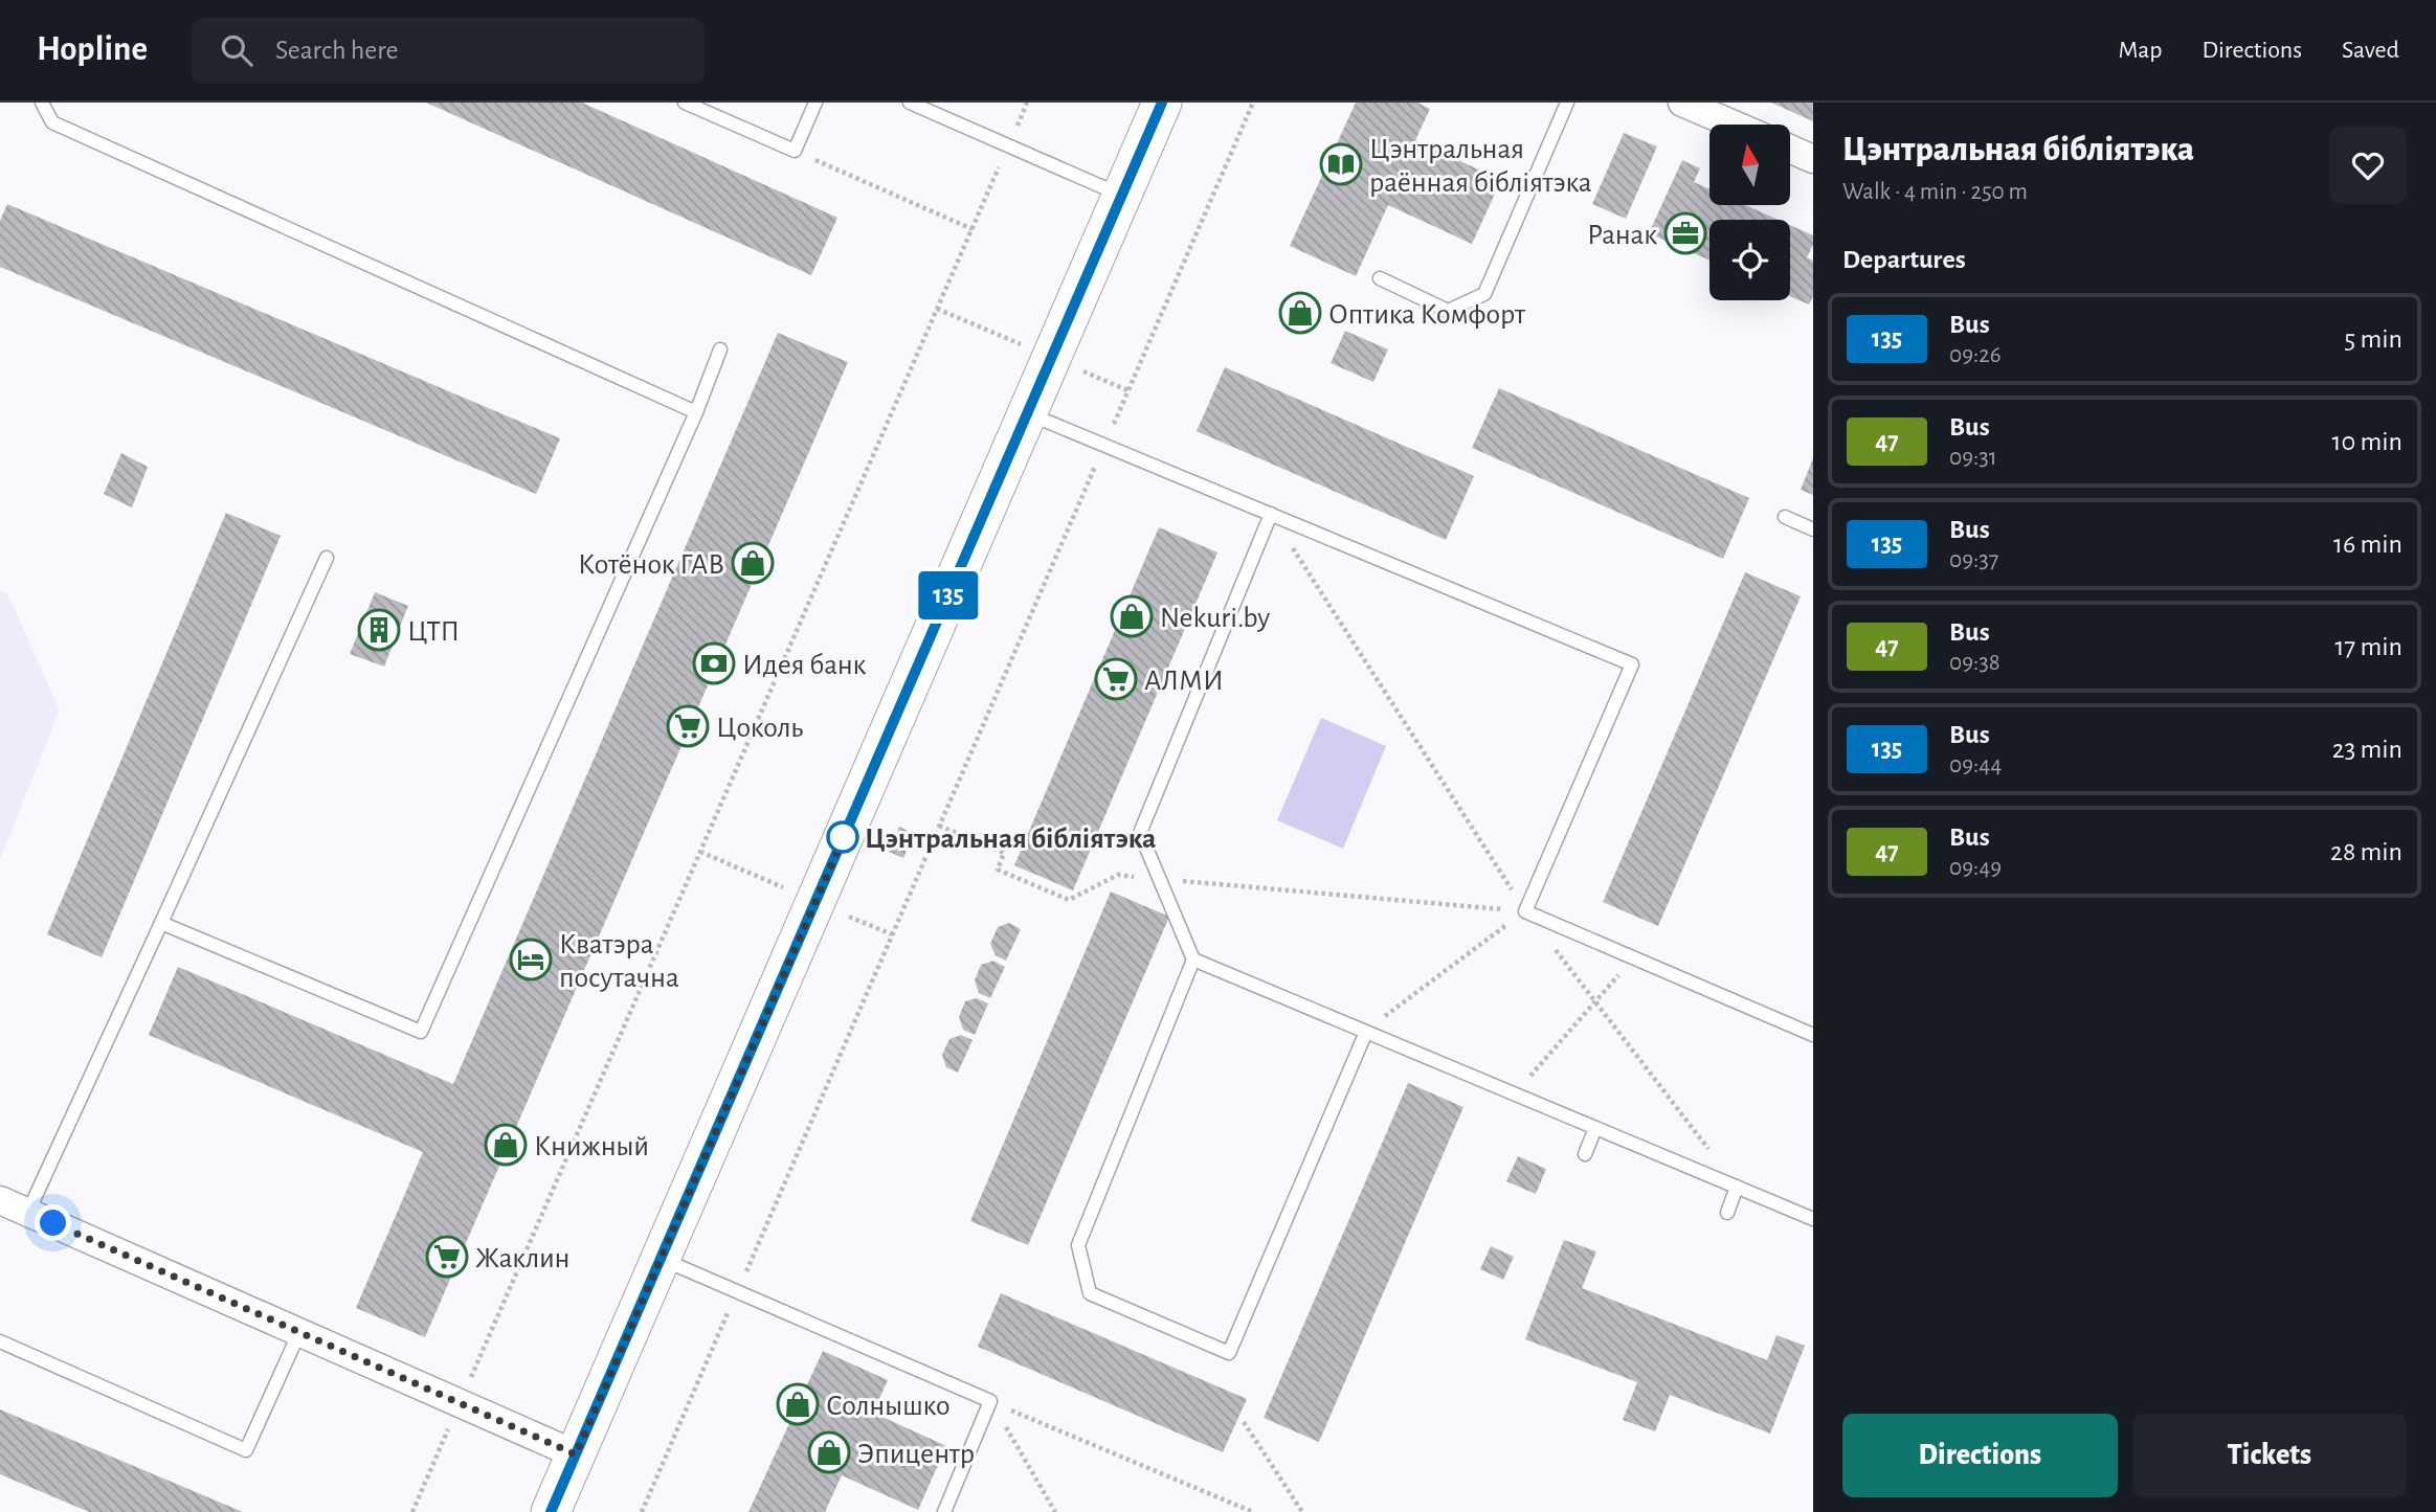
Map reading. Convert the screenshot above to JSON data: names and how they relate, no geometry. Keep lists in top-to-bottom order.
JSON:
{
  "places": {
    "library": ["Цэнтральная раённая бібліятэка"],
    "office": ["Ранак"],
    "shop": [
      "Оптика Комфорт",
      "Котёнок ГАВ",
      "Nekuri.by",
      "Книжный",
      "Солнышко",
      "Эпицентр"
    ],
    "building": ["ЦТП"],
    "bank": ["Идея банк"],
    "supermarket": ["АЛМИ", "Цоколь", "Жаклин"],
    "other": ["Цэнтральная бібліятэка"],
    "hotel": ["Кватэра посутачна"]
  },
  "lines": ["bus line 135"],
  "north": "top",
  "page": {
    "header": "Hopline",
    "search": "Search here",
    "nav": ["Map", "Directions", "Saved"],
    "on_map": "135",
    "heading": [
      ["Цэнтральная бібліятэка", "Walk · 4 min · 250 m"],
      "Departures"
    ],
    "list": [
      {
        "mark": "135",
        "name": "Bus",
        "note": "09:26",
        "value": "5 min"
      },
      {
        "mark": "47",
        "name": "Bus",
        "note": "09:31",
        "value": "10 min"
      },
      {
        "mark": "135",
        "name": "Bus",
        "note": "09:37",
        "value": "16 min"
      },
      {
        "mark": "47",
        "name": "Bus",
        "note": "09:38",
        "value": "17 min"
      },
      {
        "mark": "135",
        "name": "Bus",
        "note": "09:44",
        "value": "23 min"
      },
      {
        "mark": "47",
        "name": "Bus",
        "note": "09:49",
        "value": "28 min"
      }
    ],
    "buttons": ["Directions", "Tickets"]
  }
}
